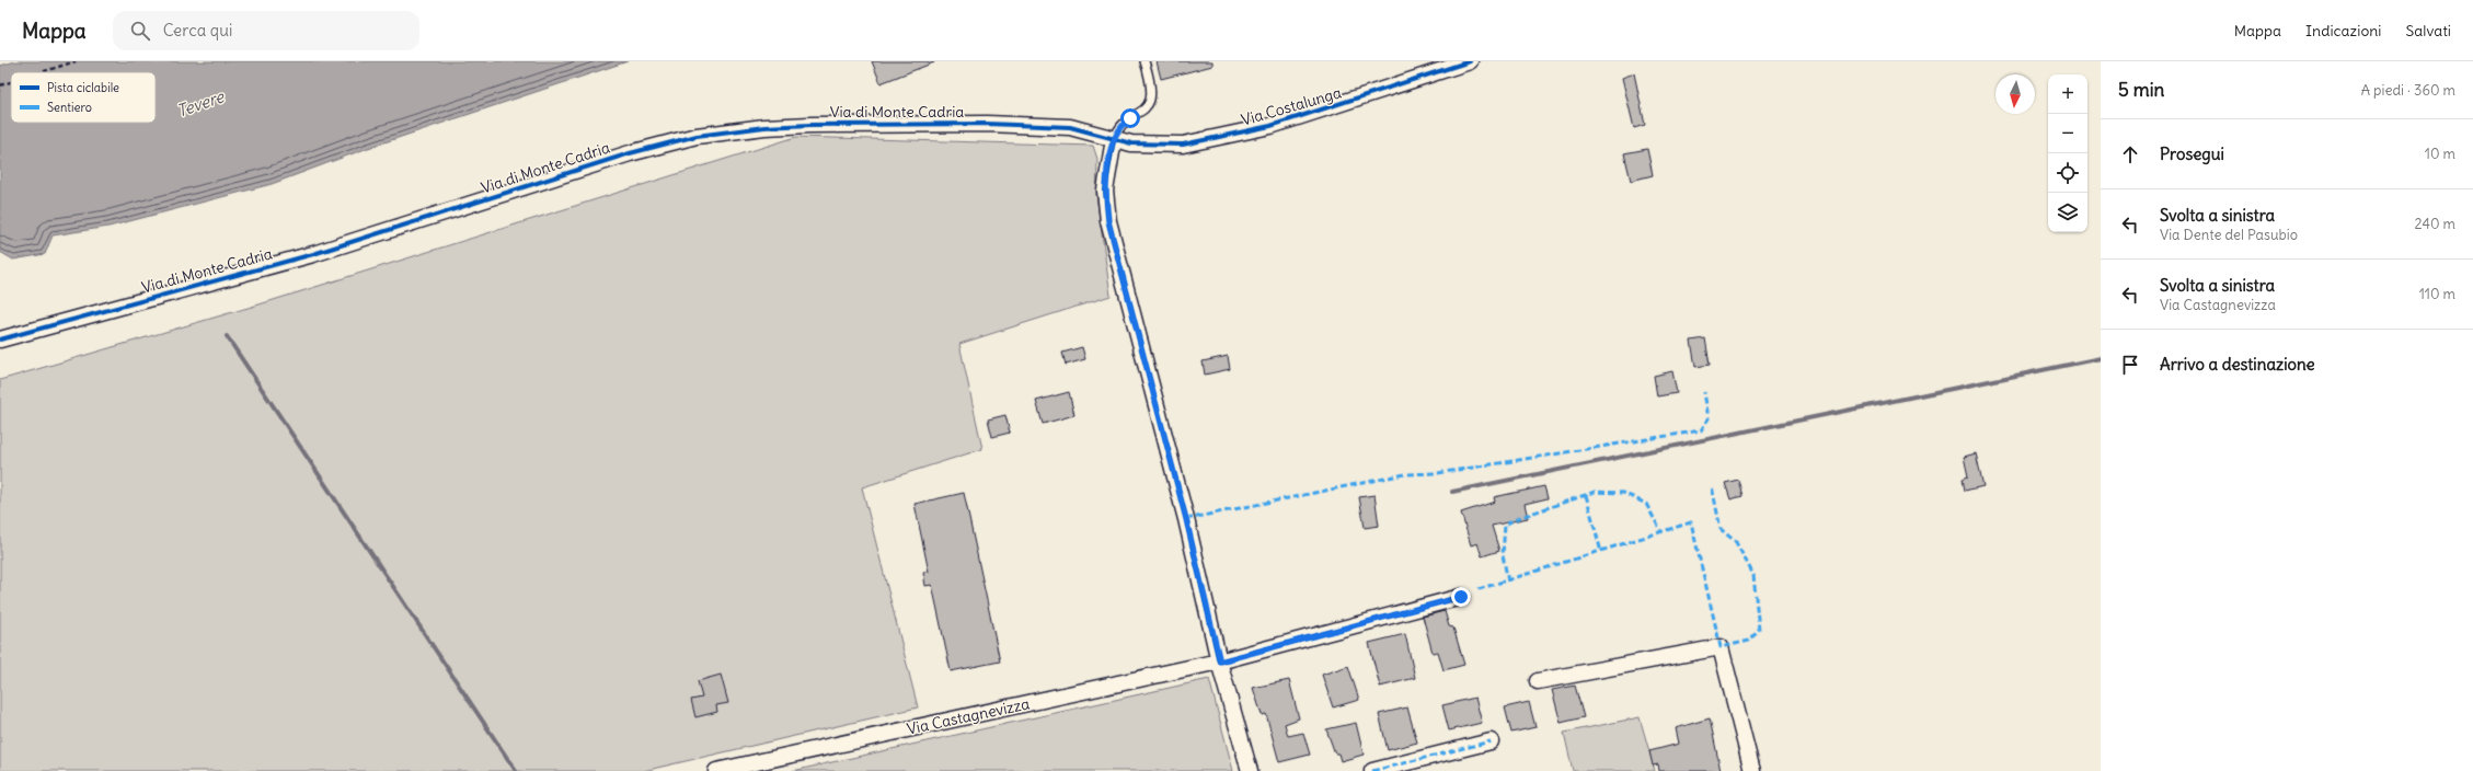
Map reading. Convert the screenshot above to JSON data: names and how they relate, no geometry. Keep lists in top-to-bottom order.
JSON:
{
  "streets": {
    "street": ["Via Costalunga", "Via di Monte Cadria", "Via Castagnevizza"]
  },
  "crossings": [
    ["Via Costalunga", "Via di Monte Cadria"]
  ],
  "water": ["Tevere"],
  "legend": ["Pista ciclabile", "Sentiero"],
  "north": "bottom",
  "page": {
    "header": "Mappa",
    "search": "Cerca qui",
    "nav": ["Mappa", "Indicazioni", "Salvati"],
    "heading": ["5 min", "A piedi · 360 m"],
    "map_buttons": ["+", "−"],
    "list": [
      ["Prosegui", "10 m"],
      ["Svolta a sinistra", "Via Dente del Pasubio", "240 m"],
      ["Svolta a sinistra", "Via Castagnevizza", "110 m"],
      "Arrivo a destinazione"
    ]
  }
}
